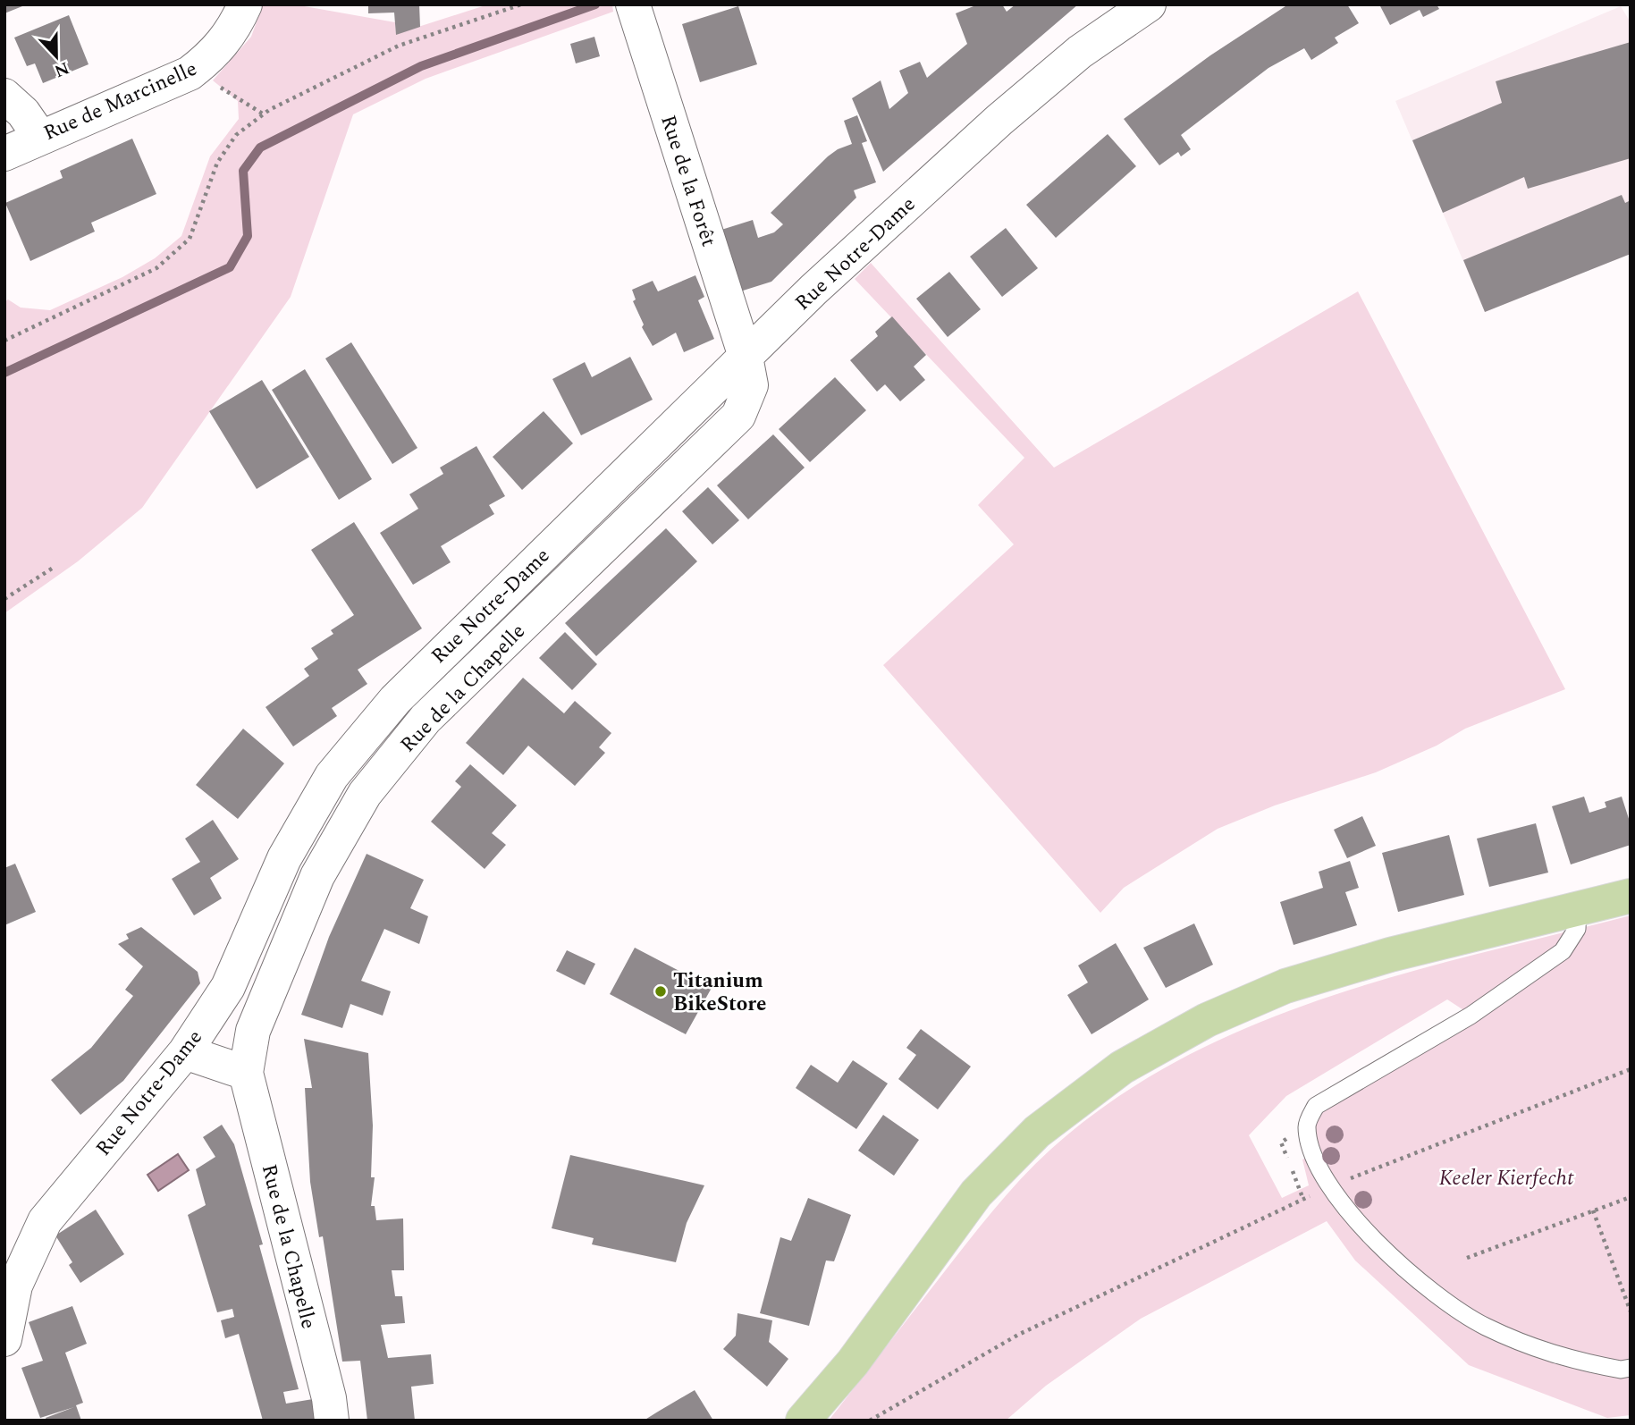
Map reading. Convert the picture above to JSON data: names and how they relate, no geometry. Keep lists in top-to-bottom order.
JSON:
{
  "streets": {
    "street": [
      "Rue de Marcinelle",
      "Rue de la Forêt",
      "Rue Notre-Dame",
      "Rue de la Chapelle"
    ]
  },
  "crossings": [
    ["Rue de la Forêt", "Rue Notre-Dame"],
    ["Rue de la Forêt", "Rue de la Chapelle"],
    ["Rue Notre-Dame", "Rue de la Chapelle"]
  ],
  "parks": ["Keeler Kierfecht"],
  "places": ["Titanium BikeStore"],
  "north": "bottom"
}
